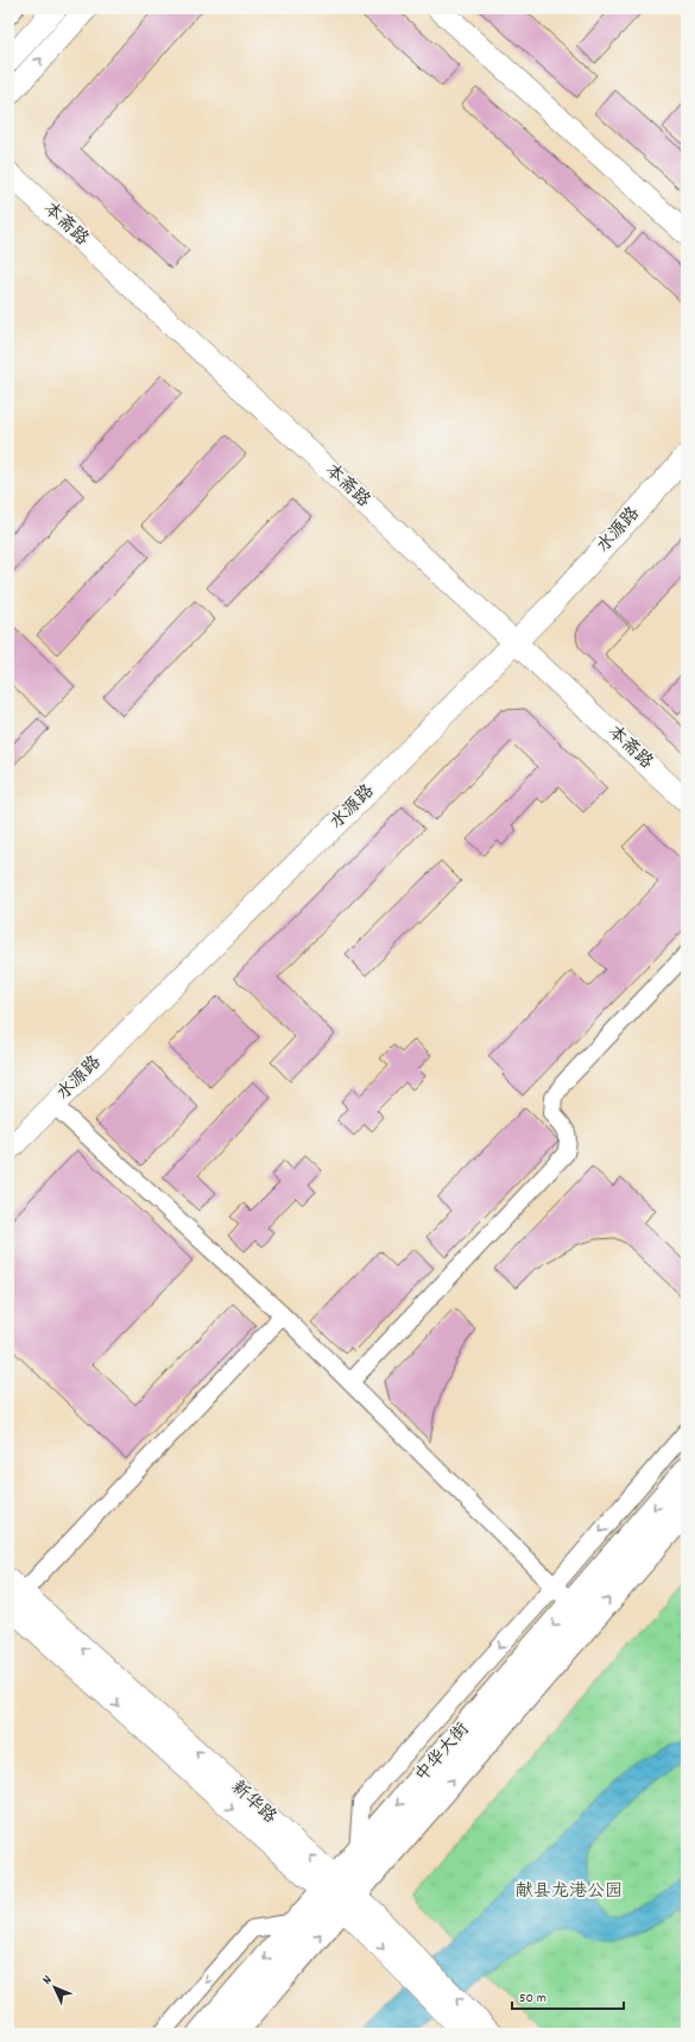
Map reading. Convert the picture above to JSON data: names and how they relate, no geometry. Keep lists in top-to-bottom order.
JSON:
{
  "streets": {
    "main road": ["中华大街"],
    "street": ["本斋路", "水源路", "新华路"]
  },
  "crossings": [
    ["本斋路", "水源路"],
    ["中华大街", "新华路"]
  ],
  "parks": ["献县龙港公园"],
  "scale_bar": "50 m",
  "north": "top left"
}
